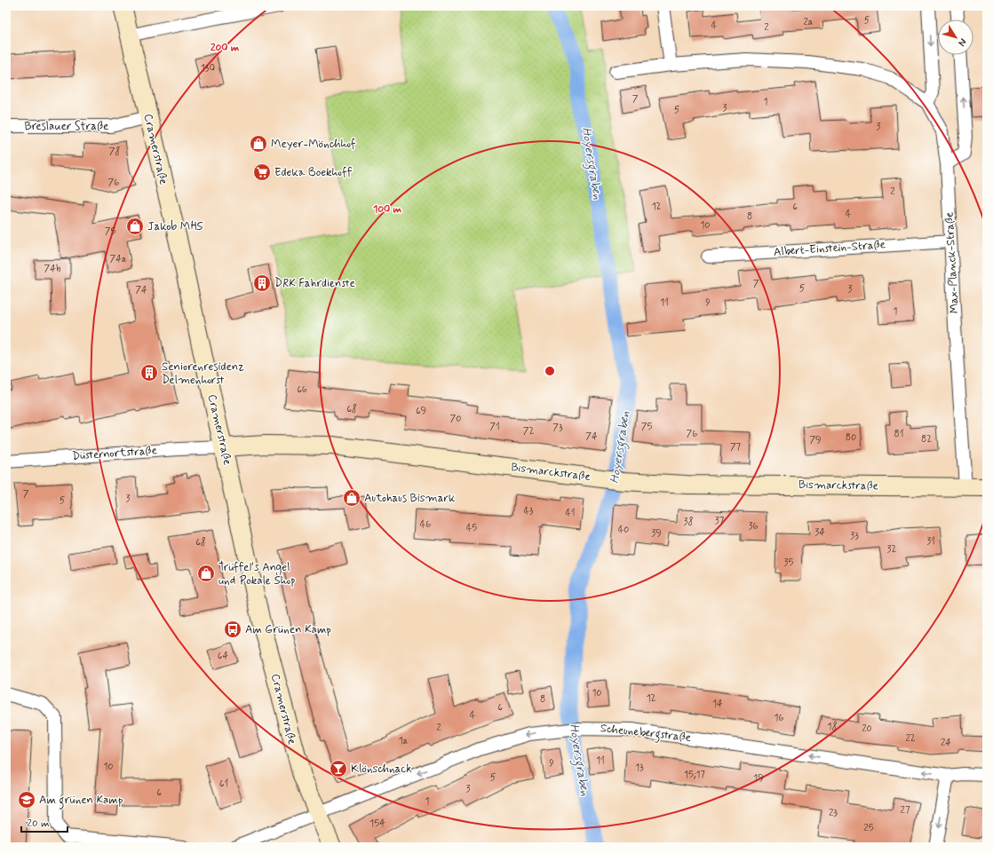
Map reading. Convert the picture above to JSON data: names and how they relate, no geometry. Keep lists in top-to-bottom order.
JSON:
{
  "streets": {
    "main road": ["Cramerstraße", "Bismarckstraße"],
    "street": [
      "Breslauer Straße",
      "Albert-Einstein-Straße",
      "Max-Planck-Straße",
      "Düsternortstraße",
      "Scheunebergstraße"
    ]
  },
  "crossings": [
    ["Breslauer Straße", "Cramerstraße"],
    ["Cramerstraße", "Düsternortstraße"],
    ["Cramerstraße", "Bismarckstraße"],
    ["Cramerstraße", "Scheunebergstraße"],
    ["Albert-Einstein-Straße", "Max-Planck-Straße"],
    ["Max-Planck-Straße", "Bismarckstraße"],
    ["Düsternortstraße", "Bismarckstraße"]
  ],
  "one_way": ["Scheunebergstraße"],
  "water": ["Hoyersgraben"],
  "places": {
    "shop": [
      "Meyer-Mönchhof",
      "Jakob MHS",
      "Autohaus Bismark",
      "Trüffel's Angel und Pokale Shop"
    ],
    "supermarket": ["Edeka Boekhoff"],
    "building": ["DRK Fahrdienste", "Seniorenresidenz Delmenhorst"],
    "bus stop": ["Am Grünen Kamp"],
    "bar": ["Klönschnack"],
    "school or university": ["Am grünen Kamp"]
  },
  "house_numbers": [
    "5",
    "2a",
    "4",
    "2",
    "130",
    "7",
    "1",
    "3",
    "5",
    "3",
    "78",
    "76",
    "2",
    "12",
    "6",
    "4",
    "8",
    "10",
    "75",
    "74a",
    "74b",
    "7",
    "5",
    "3",
    "74",
    "11",
    "9",
    "1",
    "66",
    "68",
    "69",
    "70",
    "71",
    "75",
    "73",
    "72",
    "76",
    "81",
    "74",
    "80",
    "82",
    "79",
    "77",
    "7",
    "3",
    "5",
    "43",
    "41",
    "37",
    "38",
    "46",
    "36",
    "45",
    "40",
    "34",
    "39",
    "33",
    "31",
    "68",
    "32",
    "35",
    "64",
    "10",
    "12",
    "8",
    "14",
    "6",
    "4",
    "16",
    "18",
    "2",
    "20",
    "22",
    "1a",
    "24",
    "11",
    "9",
    "10",
    "13",
    "15;17",
    "5",
    "19",
    "61",
    "3",
    "6",
    "1",
    "27",
    "23",
    "154",
    "25"
  ],
  "scale_bar": "20 m",
  "north": "bottom right",
  "rings": ["200 m", "100 m"]
}
